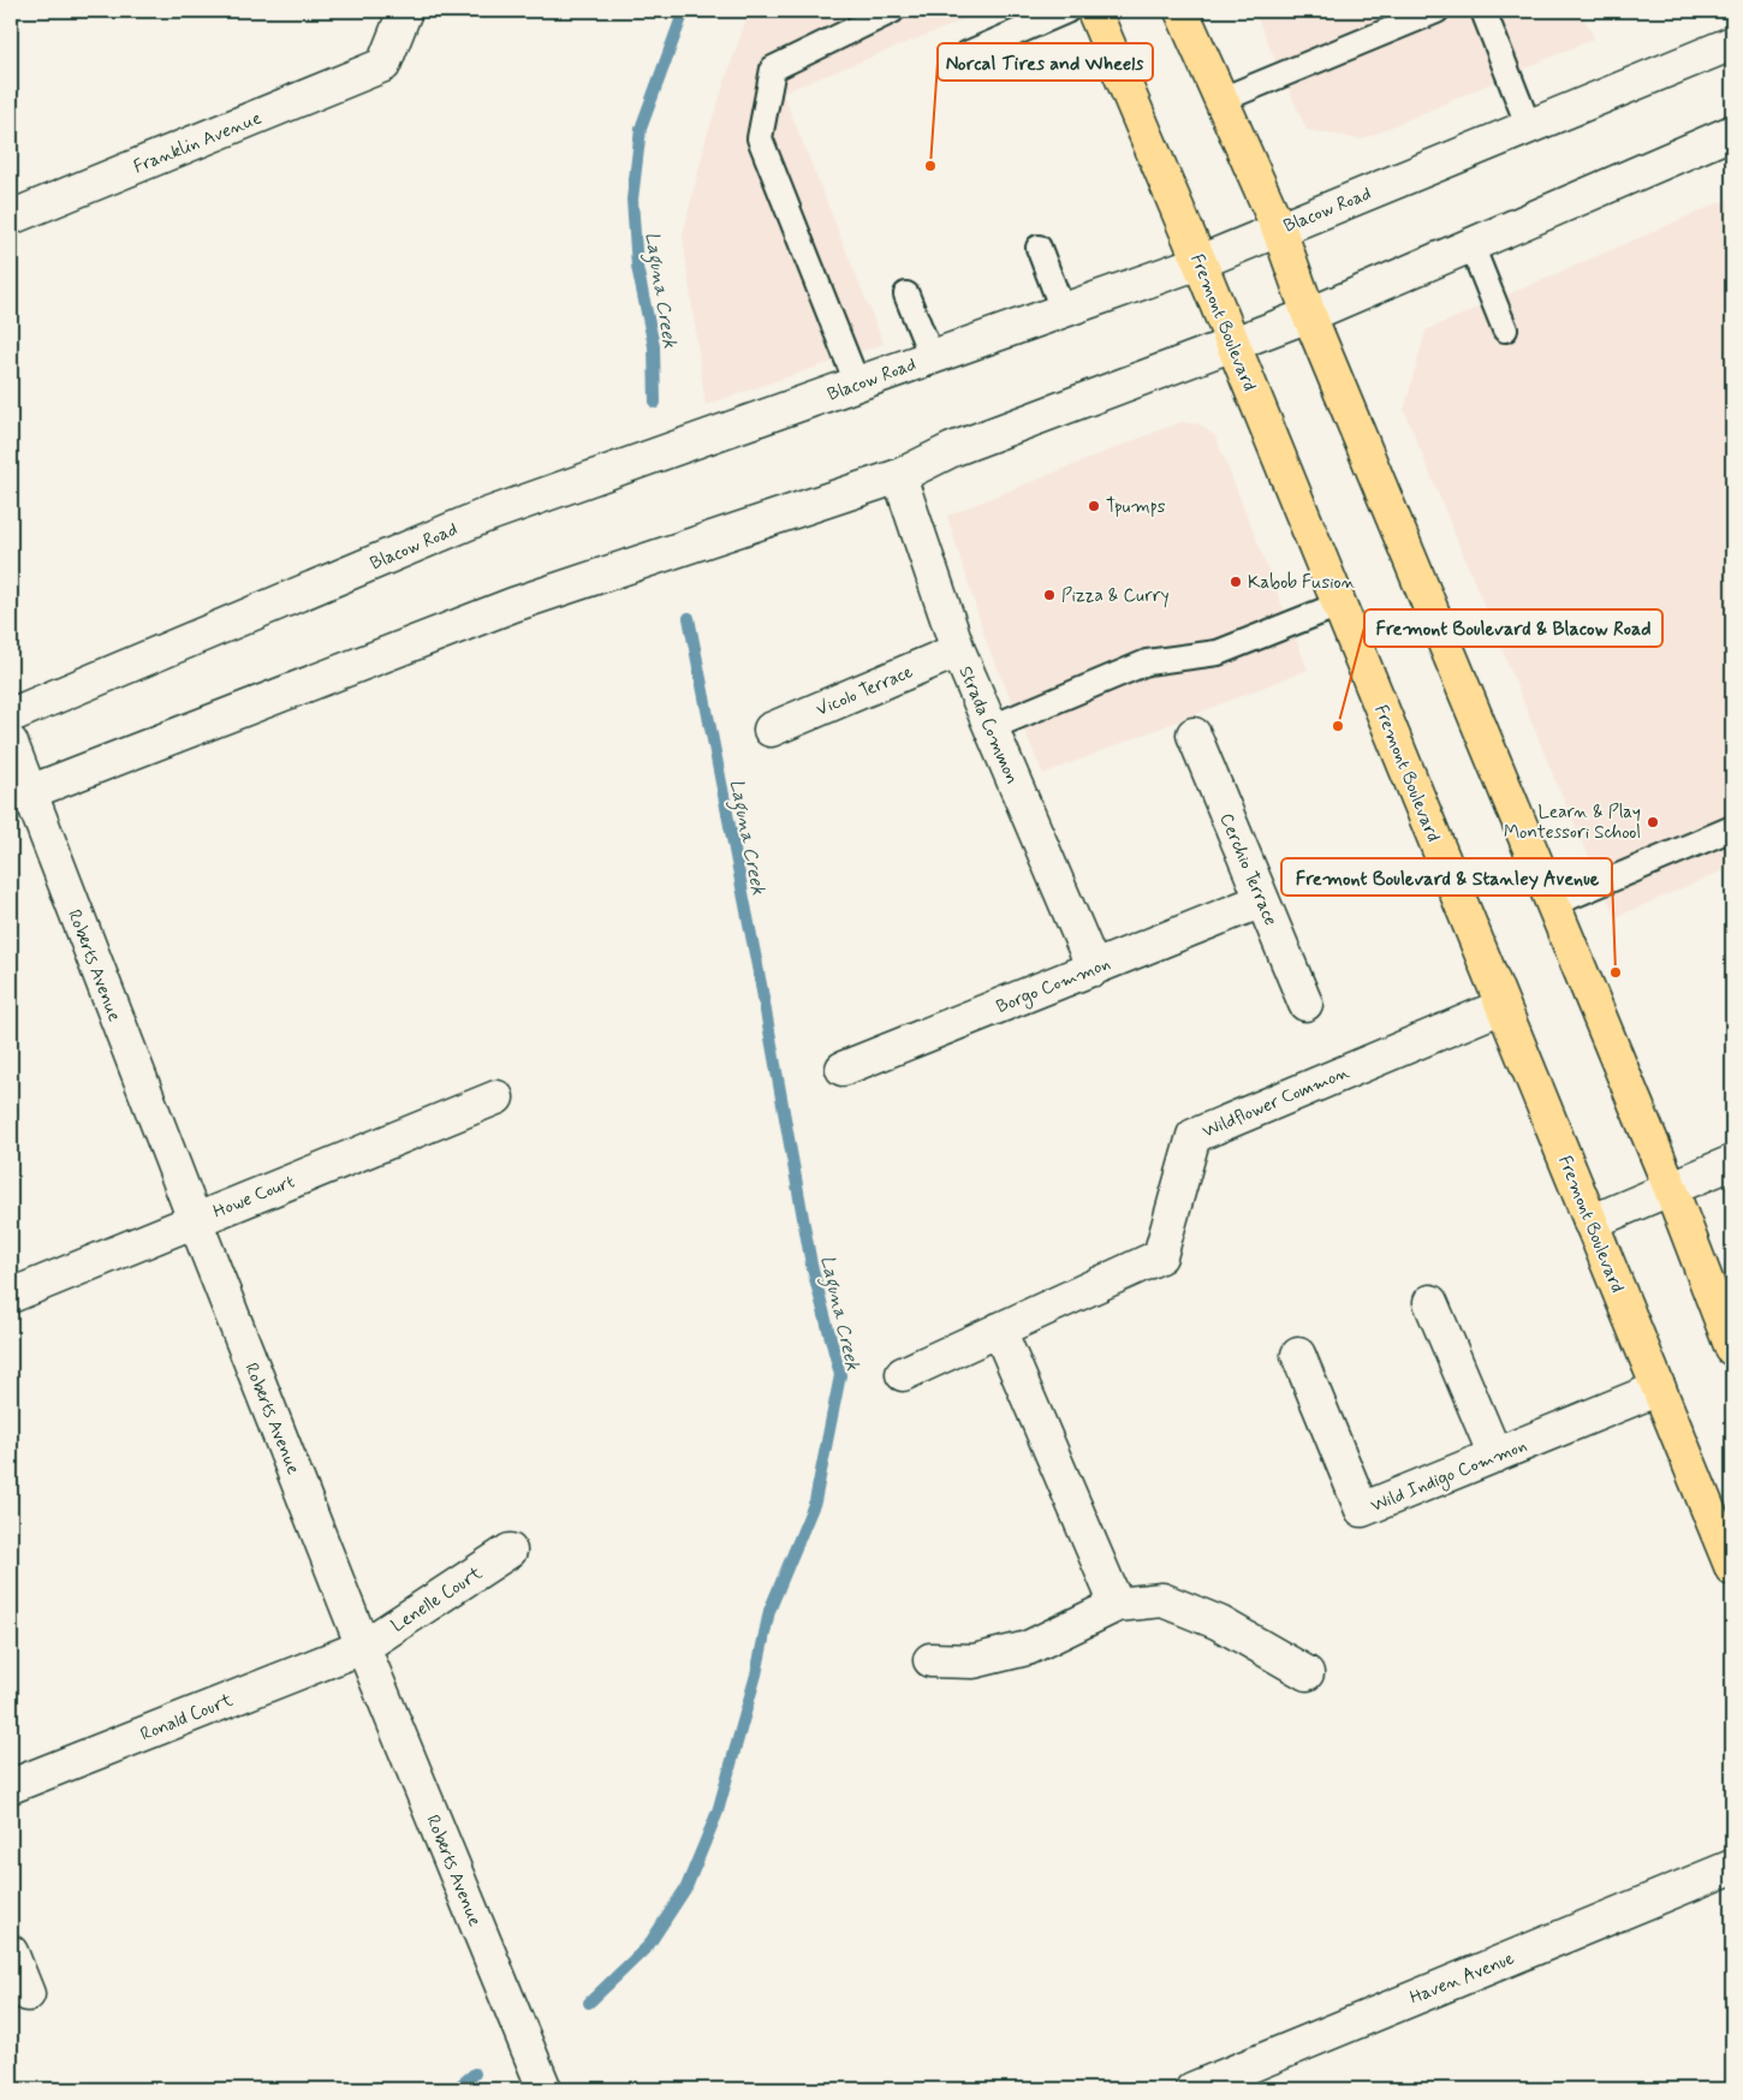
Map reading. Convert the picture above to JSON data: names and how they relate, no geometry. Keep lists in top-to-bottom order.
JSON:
{
  "streets": {
    "main road": ["Fremont Boulevard"],
    "street": [
      "Franklin Avenue",
      "Blacow Road",
      "Vicolo Terrace",
      "Strada Common",
      "Cerchio Terrace",
      "Roberts Avenue",
      "Borgo Common",
      "Wildflower Common",
      "Howe Court",
      "Wild Indigo Common",
      "Lenelle Court",
      "Ronald Court",
      "Haven Avenue"
    ]
  },
  "crossings": [
    ["Blacow Road", "Fremont Boulevard"],
    ["Fremont Boulevard", "Wildflower Common"],
    ["Fremont Boulevard", "Wild Indigo Common"],
    ["Vicolo Terrace", "Strada Common"],
    ["Strada Common", "Borgo Common"],
    ["Cerchio Terrace", "Borgo Common"],
    ["Roberts Avenue", "Howe Court"],
    ["Roberts Avenue", "Lenelle Court"],
    ["Roberts Avenue", "Ronald Court"],
    ["Lenelle Court", "Ronald Court"]
  ],
  "water": ["Laguna Creek"],
  "places": [
    "Norcal Tires and Wheels",
    "Tpumps",
    "Kabob Fusion",
    "Pizza & Curry",
    "Fremont Boulevard & Blacow Road",
    "Learn & Play Montessori School",
    "Fremont Boulevard & Stanley Avenue"
  ]
}
